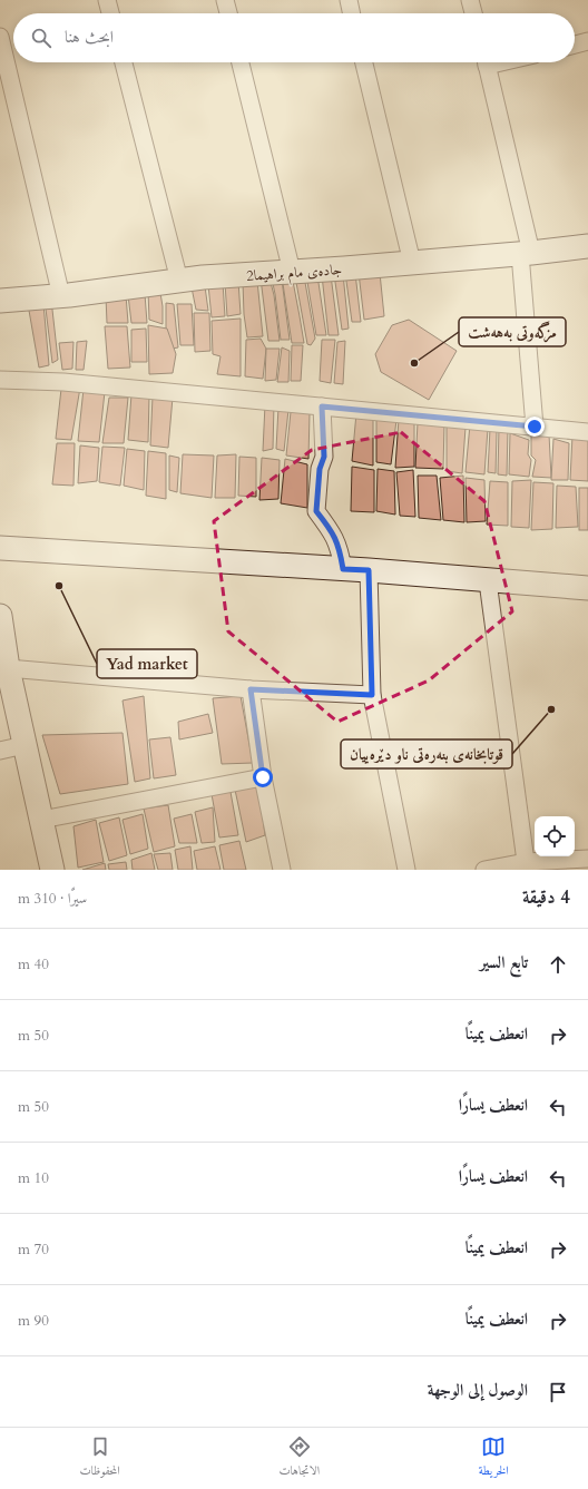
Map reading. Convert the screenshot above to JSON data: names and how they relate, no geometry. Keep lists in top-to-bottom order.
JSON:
{
  "streets": {
    "street": ["جادەی مام براهیما2"]
  },
  "places": ["مزگەوتی بەهەشت", "Yad market", "قوتابخانەى بنەرەتى ناو دێرەييان"],
  "page": {
    "search": "ابحث هنا",
    "heading": ["4 دقيقة", "سيرًا · 310 m"],
    "list": [
      ["تابع السير", "40 m"],
      ["انعطف يمينًا", "50 m"],
      ["انعطف يسارًا", "50 m"],
      ["انعطف يسارًا", "10 m"],
      ["انعطف يمينًا", "70 m"],
      ["انعطف يمينًا", "90 m"],
      "الوصول إلى الوجهة"
    ],
    "nav": ["الخريطة", "الاتجاهات", "المحفوظات"]
  }
}
